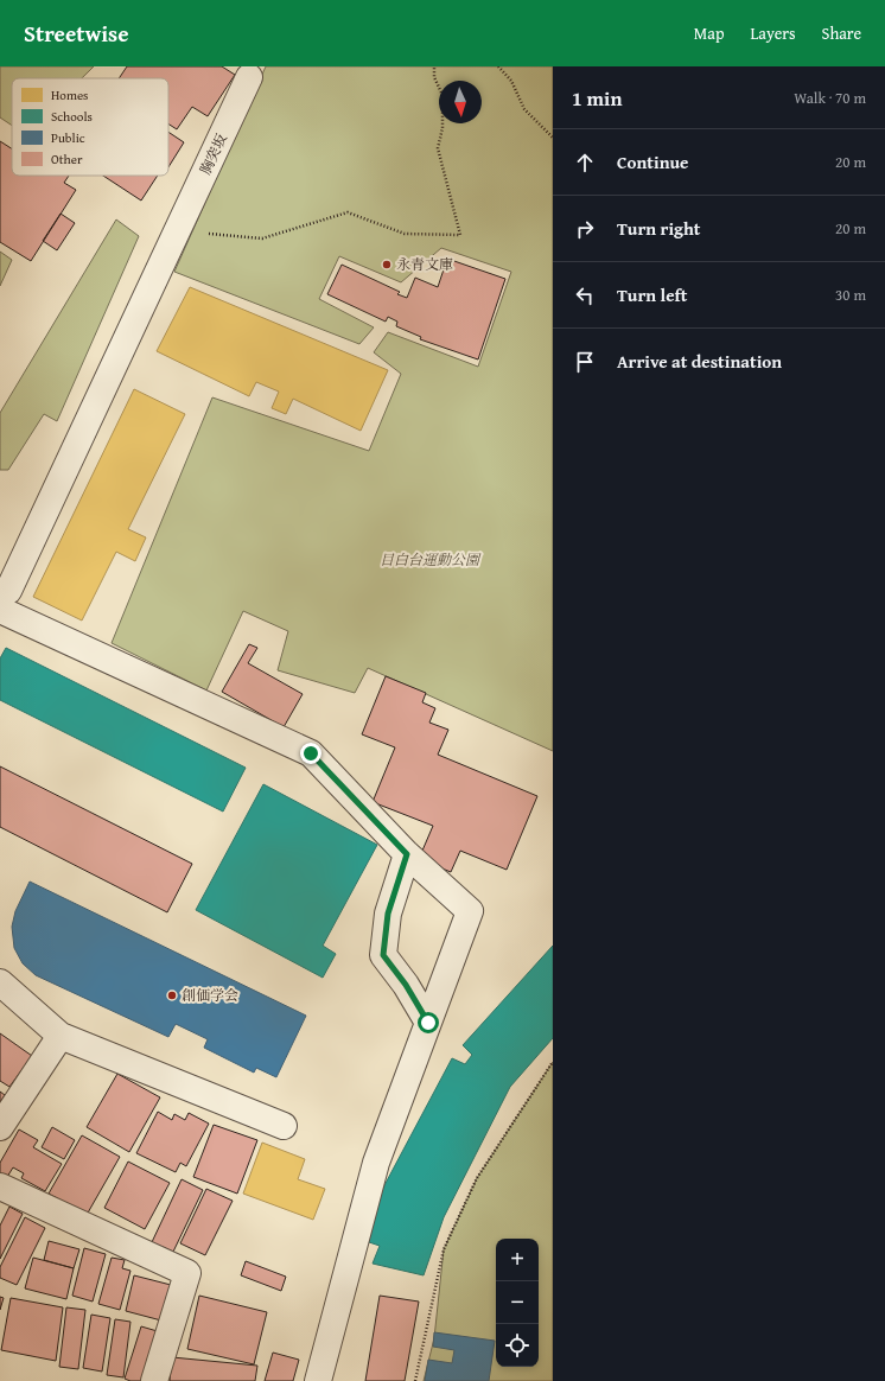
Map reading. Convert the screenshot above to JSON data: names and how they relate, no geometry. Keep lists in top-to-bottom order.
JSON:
{
  "streets": {
    "street": ["胸突坂"]
  },
  "parks": ["目白台運動公園"],
  "places": ["永青文庫", "創価学会"],
  "legend": [
    "Homes",
    "Schools",
    "Public",
    "Other"
  ],
  "north": "bottom",
  "page": {
    "header": "Streetwise",
    "nav": ["Map", "Layers", "Share"],
    "heading": ["1 min", "Walk · 70 m"],
    "list": [
      ["Continue", "20 m"],
      ["Turn right", "20 m"],
      ["Turn left", "30 m"],
      "Arrive at destination"
    ],
    "map_buttons": ["+", "−"]
  }
}
